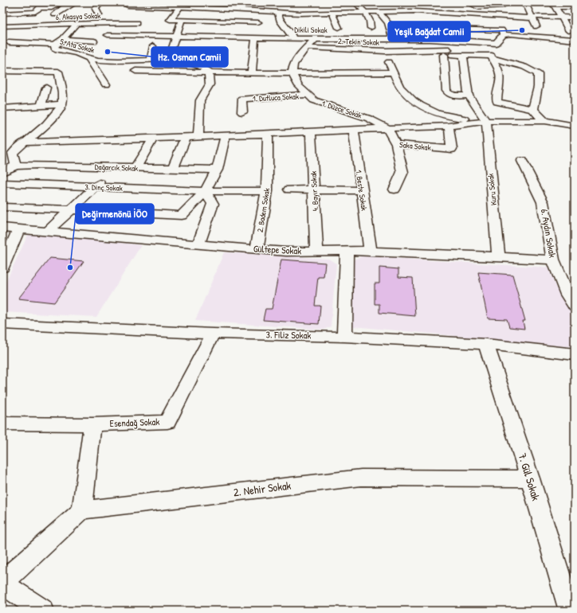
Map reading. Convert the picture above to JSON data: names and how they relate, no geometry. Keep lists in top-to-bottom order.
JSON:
{
  "streets": {
    "street": [
      "6. Akasya Sokak",
      "Dikili Sokak",
      "2. Tekin Sokak",
      "5. Ata Sokak",
      "1. Dutluca Sokak",
      "1. Düzce Sokak",
      "Saka Sokak",
      "Dağarcık Sokak",
      "3. Dinç Sokak",
      "Kuru Sokak",
      "1. Beste Sokak",
      "4. Bayır Sokak",
      "2. Badem Sokak",
      "6. Aydın Sokak",
      "Gültepe Sokak",
      "3. Filiz Sokak",
      "Esendağ Sokak",
      "7. Gül Sokak",
      "2. Nehir Sokak"
    ]
  },
  "crossings": [
    ["1. Dutluca Sokak", "1. Düzce Sokak"],
    ["1. Düzce Sokak", "Saka Sokak"],
    ["3. Dinç Sokak", "2. Badem Sokak"],
    ["Kuru Sokak", "Gültepe Sokak"],
    ["1. Beste Sokak", "Gültepe Sokak"],
    ["4. Bayır Sokak", "Gültepe Sokak"],
    ["2. Badem Sokak", "Gültepe Sokak"],
    ["6. Aydın Sokak", "Gültepe Sokak"],
    ["3. Filiz Sokak", "Esendağ Sokak"],
    ["3. Filiz Sokak", "7. Gül Sokak"],
    ["7. Gül Sokak", "2. Nehir Sokak"]
  ],
  "places": ["Yeşil Bağdat Camii", "Hz. Osman Camii", "Değirmenönü İÖO"]
}
